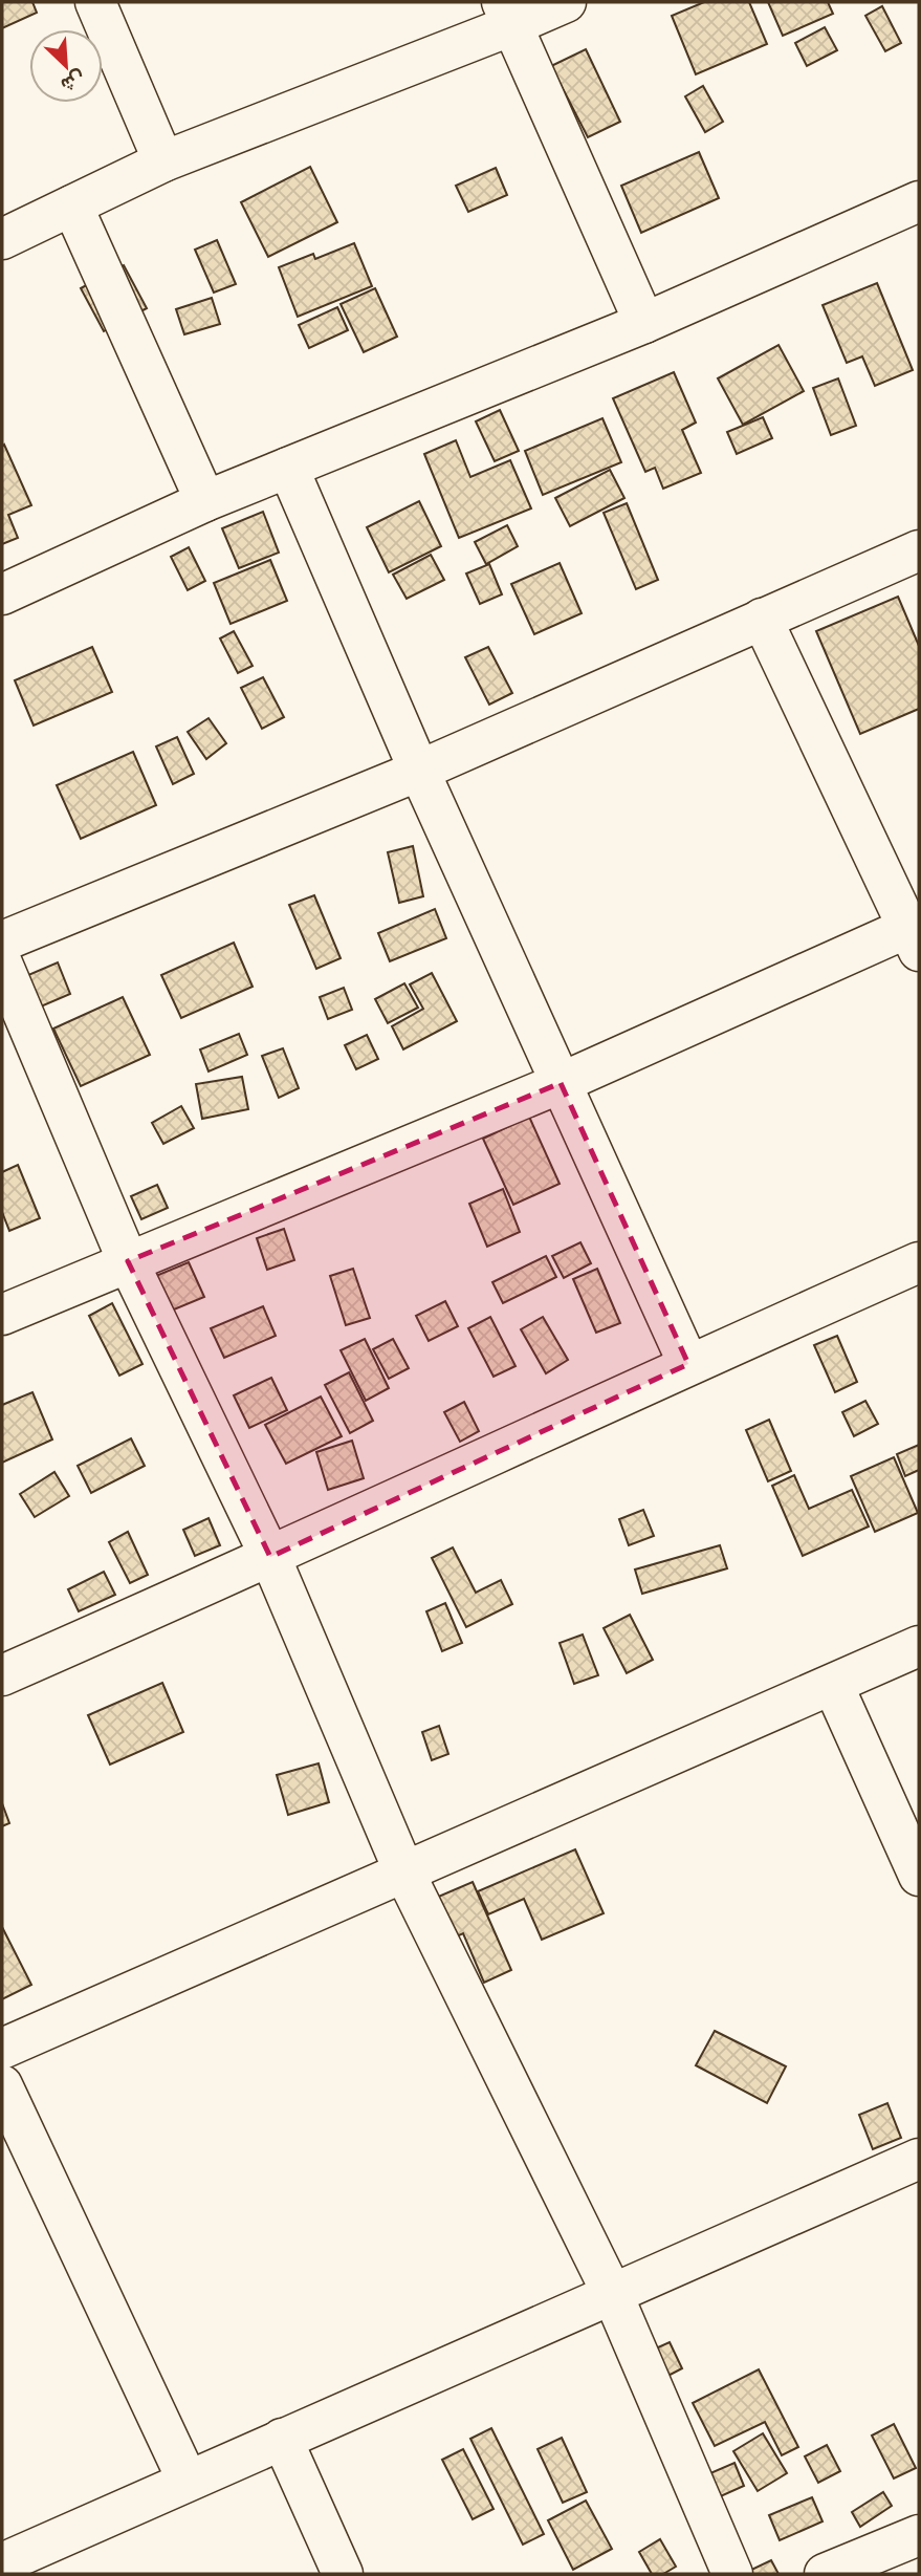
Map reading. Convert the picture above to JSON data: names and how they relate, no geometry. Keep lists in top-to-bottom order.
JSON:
{
  "north": "bottom right"
}
